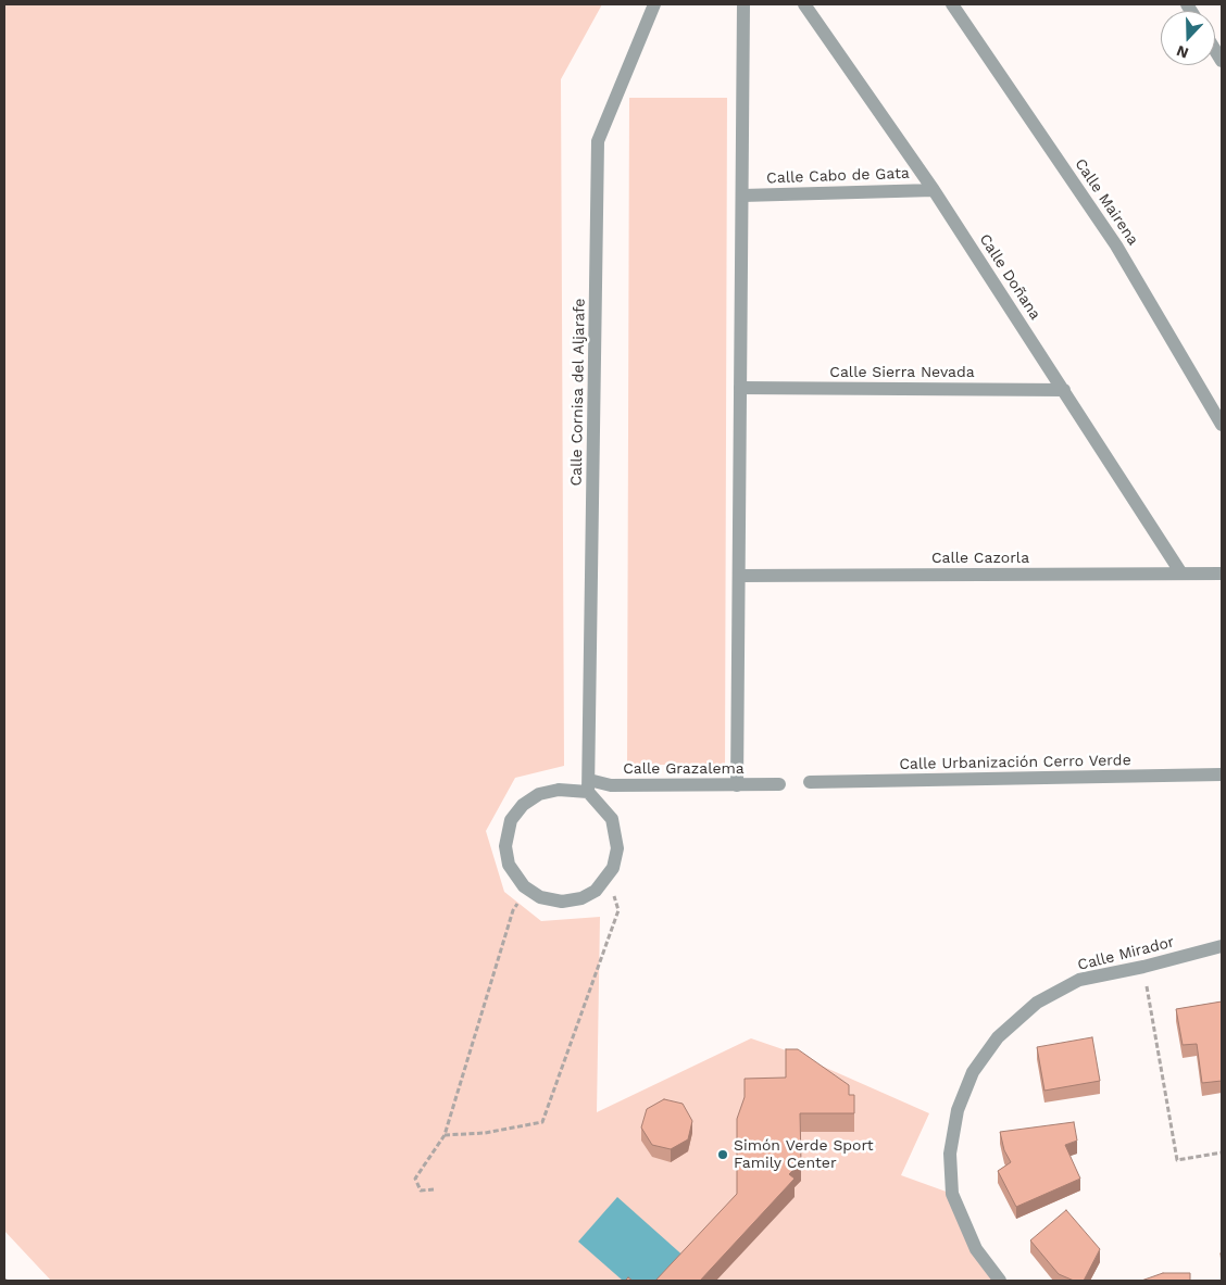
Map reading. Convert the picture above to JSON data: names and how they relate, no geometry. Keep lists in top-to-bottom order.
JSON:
{
  "streets": {
    "street": [
      "Calle Cabo de Gata",
      "Calle Mairena",
      "Calle Doñana",
      "Calle Sierra Nevada",
      "Calle Cornisa del Aljarafe",
      "Calle Cazorla",
      "Calle Urbanización Cerro Verde",
      "Calle Grazalema",
      "Calle Mirador"
    ]
  },
  "crossings": [
    ["Calle Cabo de Gata", "Calle Doñana"],
    ["Calle Doñana", "Calle Sierra Nevada"],
    ["Calle Doñana", "Calle Cazorla"],
    ["Calle Cornisa del Aljarafe", "Calle Grazalema"]
  ],
  "places": ["Simón Verde Sport Family Center"],
  "north": "bottom"
}
